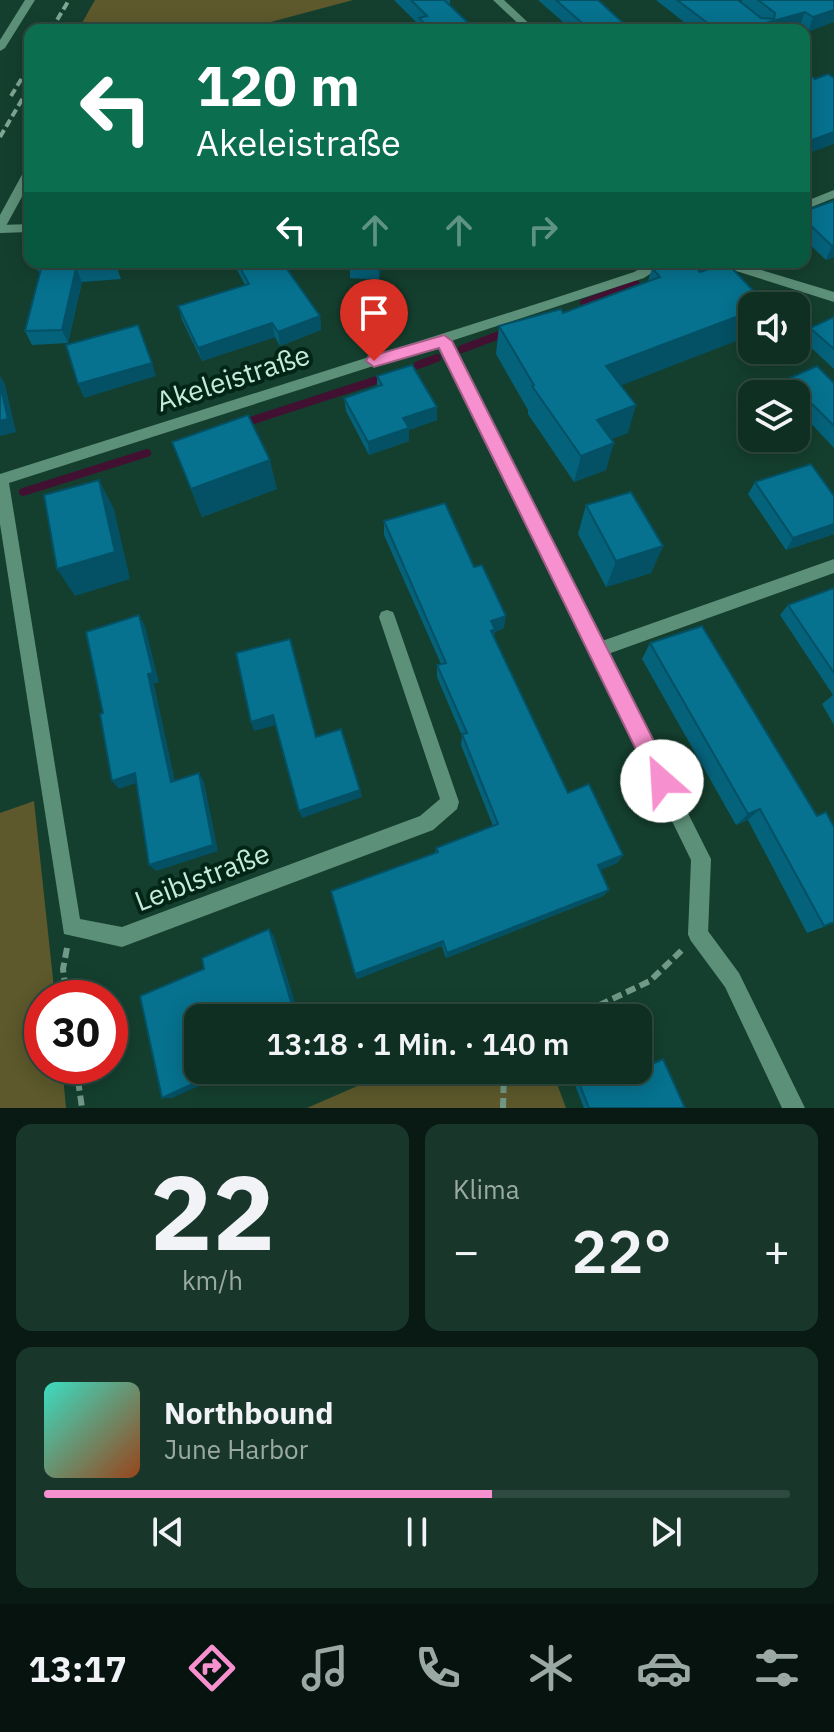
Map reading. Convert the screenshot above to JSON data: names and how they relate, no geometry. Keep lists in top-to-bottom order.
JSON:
{
  "streets": {
    "street": ["Akeleistraße", "Leiblstraße"]
  },
  "page": {
    "turn": ["120 m", "Akeleistraße"],
    "limit": "30",
    "trip": "13:18 · 1 Min. · 140 m",
    "tile": [
      ["22", "km/h"],
      "Klima"
    ],
    "heat": ["−", "22°", "+"],
    "song": ["Northbound", "June Harbor"],
    "tabs": "13:17"
  }
}
